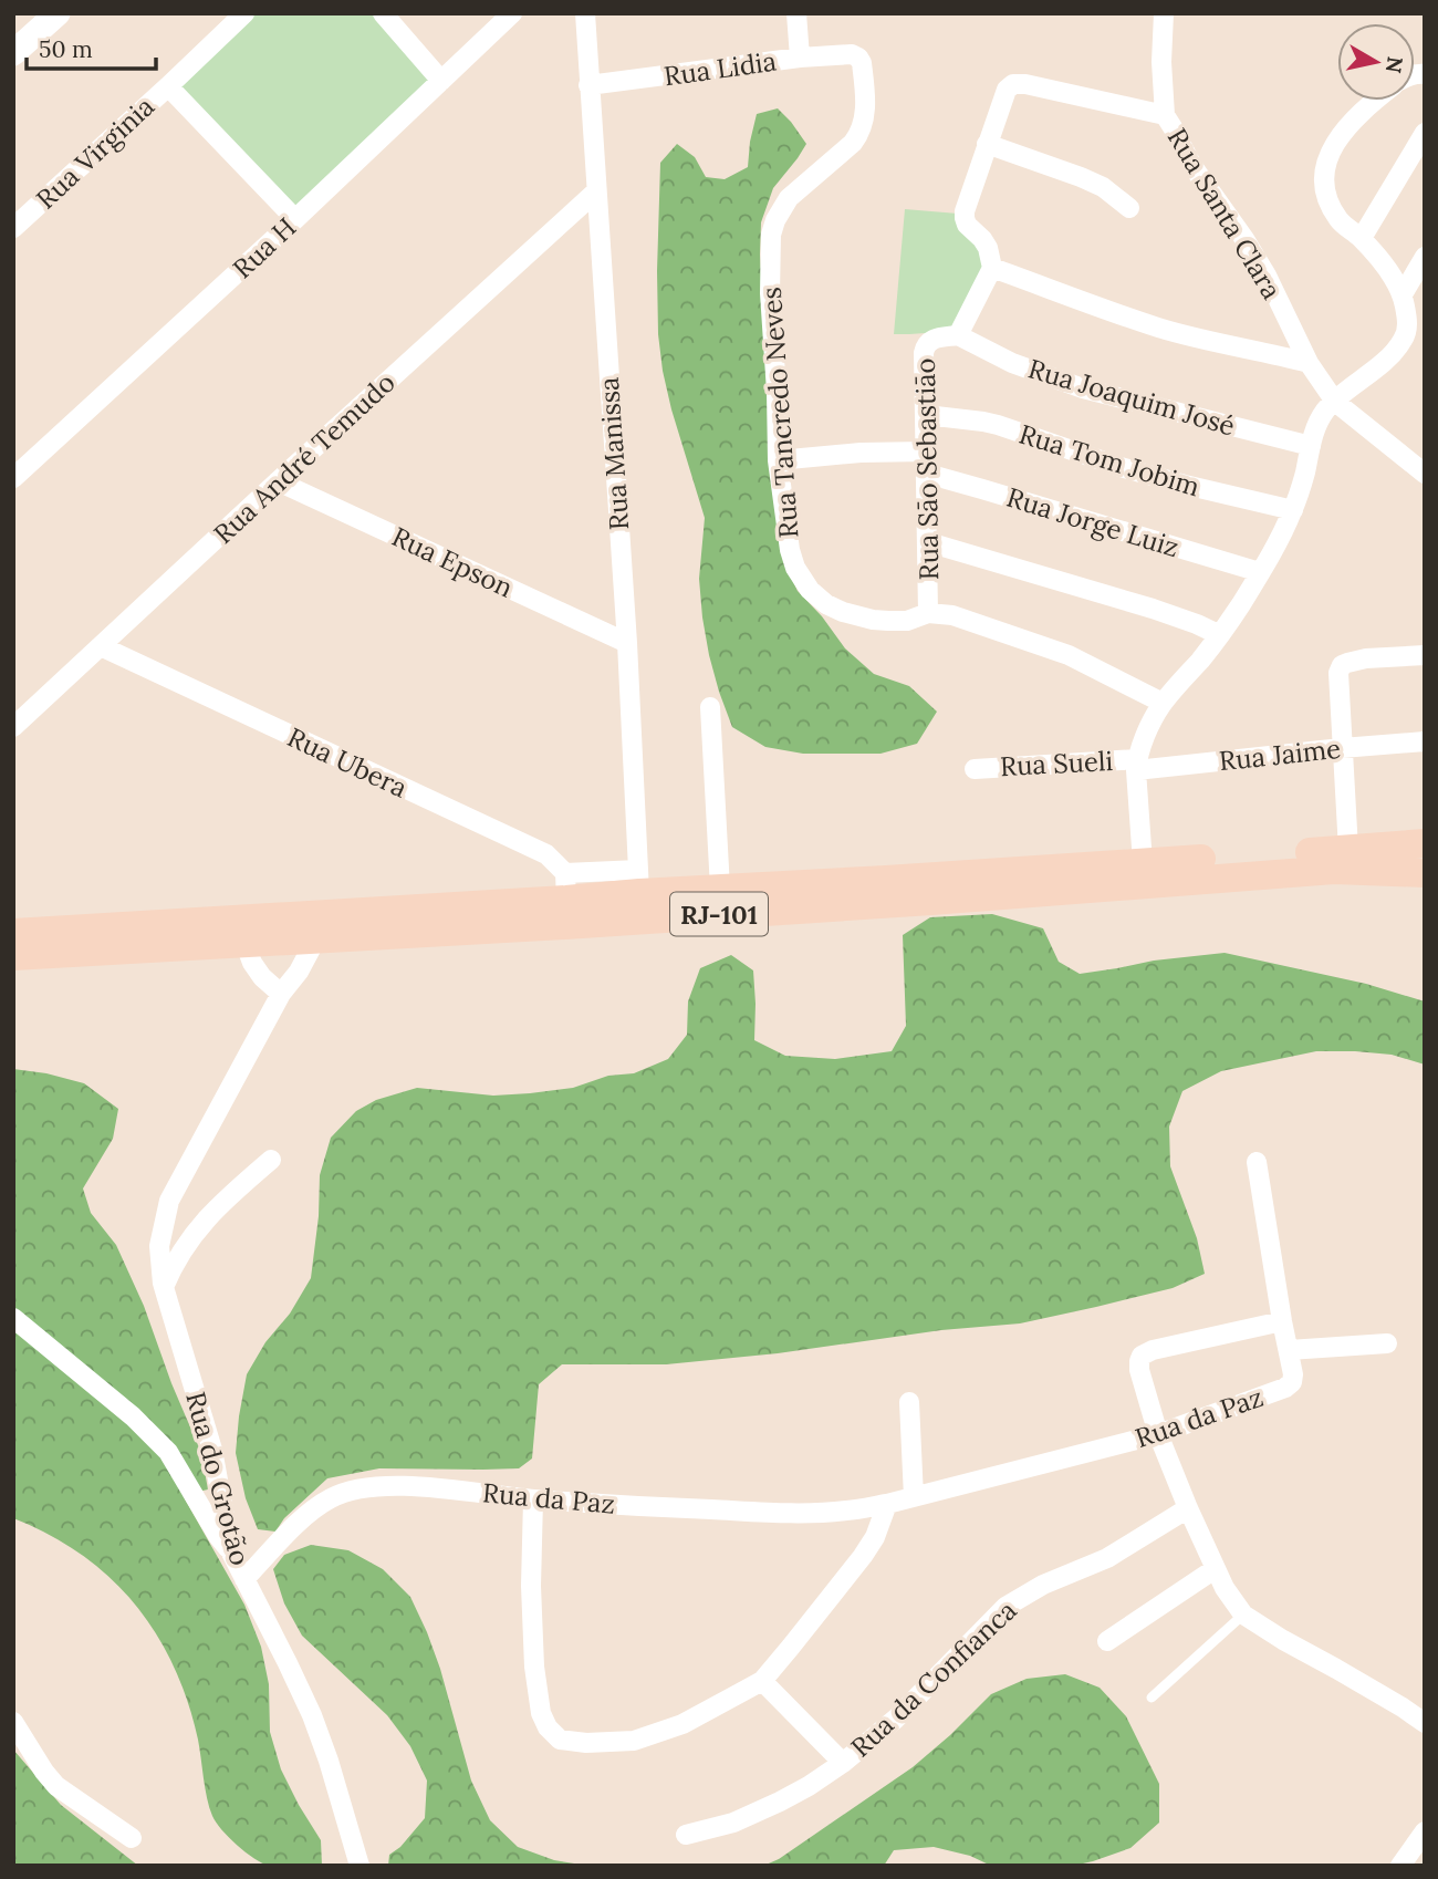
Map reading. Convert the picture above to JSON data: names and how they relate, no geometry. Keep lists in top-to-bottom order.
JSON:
{
  "streets": {
    "main road": ["RJ-101"],
    "street": [
      "Rua Lidia",
      "Rua Virginia",
      "Rua Santa Clara",
      "Rua H",
      "Rua Joaquim José",
      "Rua Tancredo Neves",
      "Rua Manissa",
      "Rua André Temudo",
      "Rua Tom Jobim",
      "Rua Sāo Sebastiāo",
      "Rua Jorge Luiz",
      "Rua Epson",
      "Rua Jaime",
      "Rua Ubera",
      "Rua Sueli",
      "Rua da Paz",
      "Rua do Grotão",
      "Rua da Confianca"
    ]
  },
  "crossings": [
    ["Rua Lidia", "Rua Tancredo Neves"],
    ["Rua Lidia", "Rua Manissa"],
    ["Rua Joaquim José", "Rua Sāo Sebastiāo"],
    ["Rua Tancredo Neves", "Rua Sāo Sebastiāo"],
    ["Rua Manissa", "Rua André Temudo"],
    ["Rua Manissa", "Rua Epson"],
    ["Rua Manissa", "RJ-101"],
    ["Rua André Temudo", "Rua Epson"],
    ["Rua André Temudo", "Rua Ubera"],
    ["Rua Tom Jobim", "Rua Sāo Sebastiāo"],
    ["Rua Sāo Sebastiāo", "Rua Jorge Luiz"],
    ["Rua Jaime", "Rua Sueli"],
    ["Rua Ubera", "RJ-101"],
    ["RJ-101", "Rua do Grotão"],
    ["Rua da Paz", "Rua do Grotão"]
  ],
  "scale_bar": "50 m",
  "north": "right"
}
